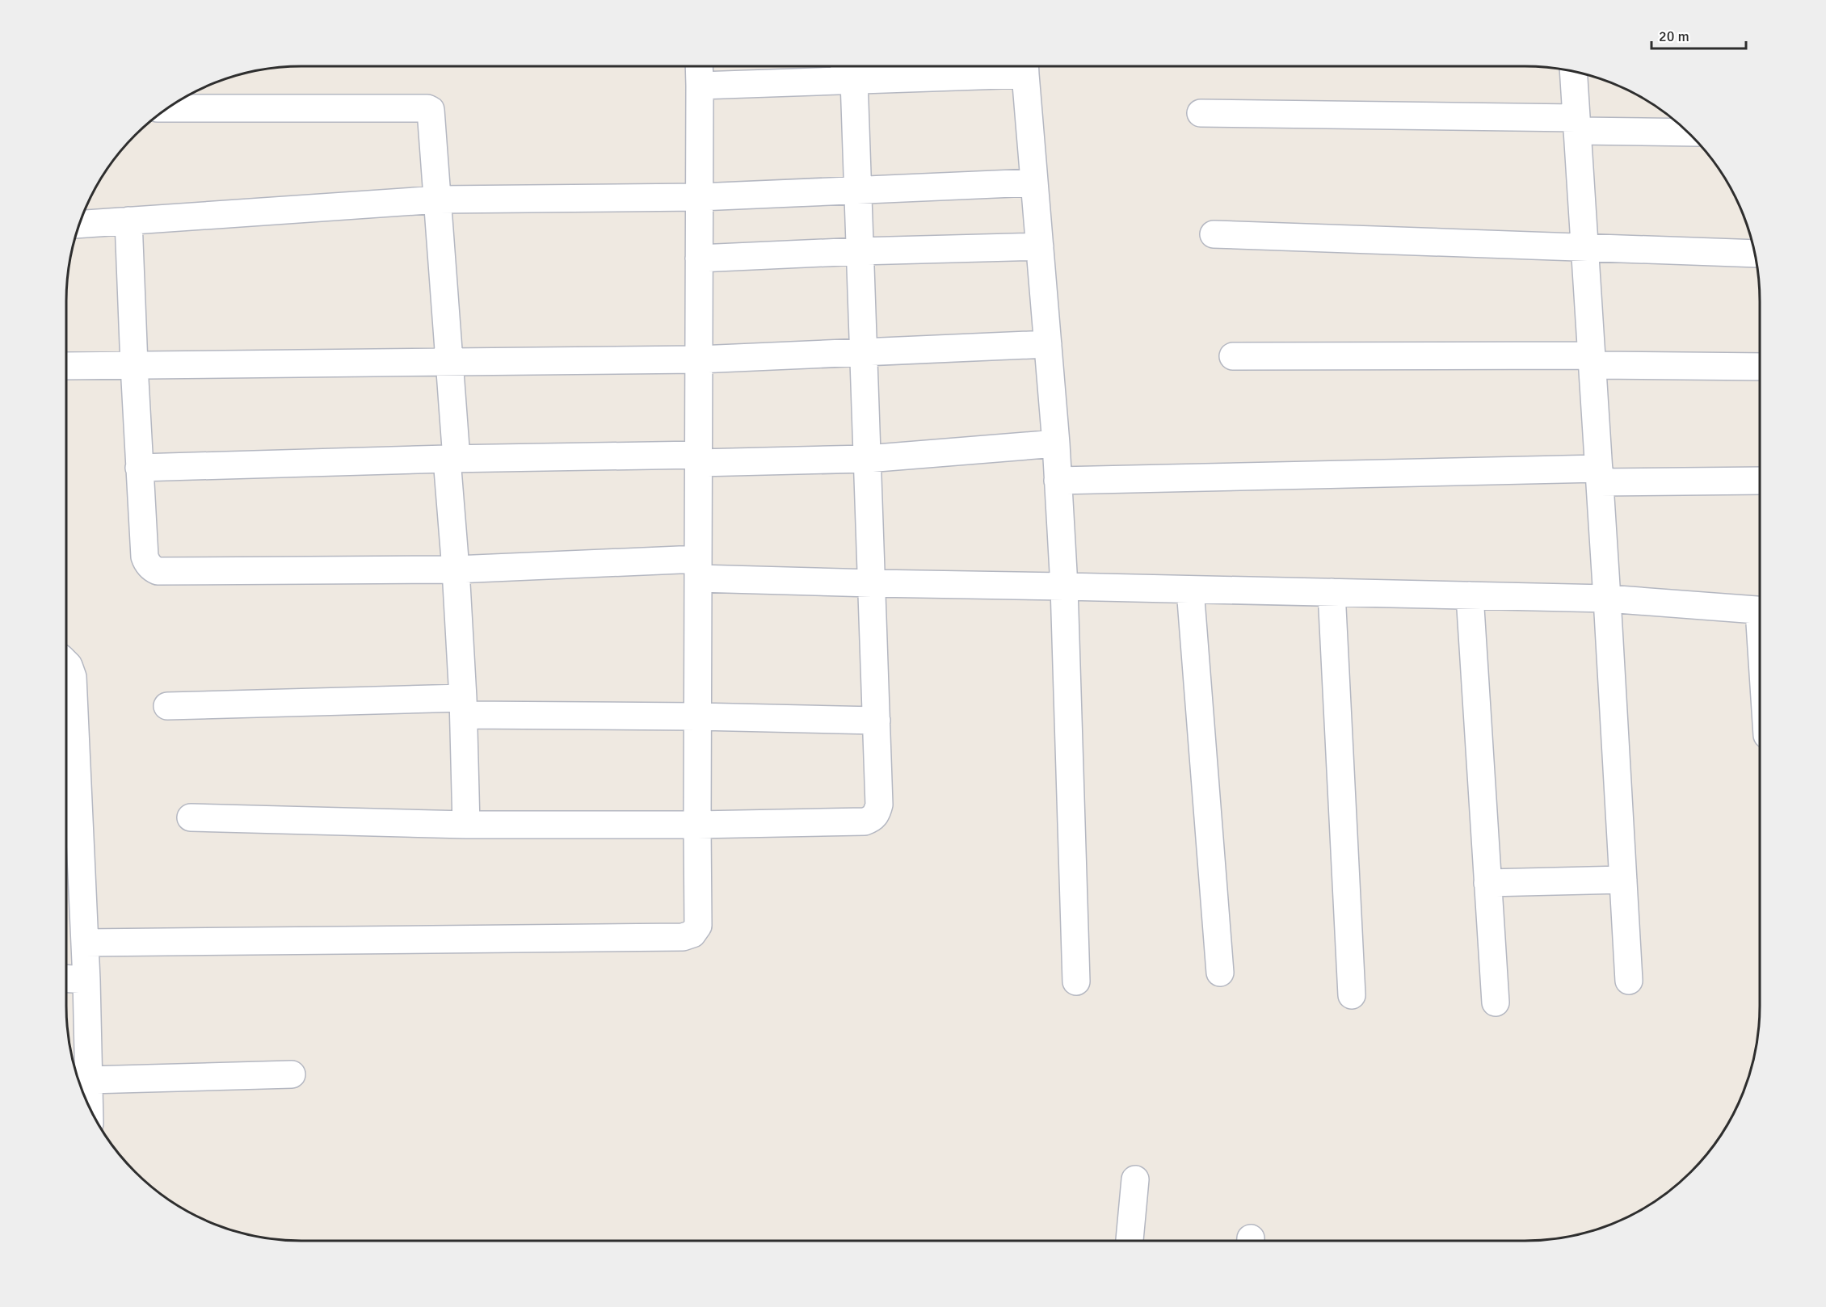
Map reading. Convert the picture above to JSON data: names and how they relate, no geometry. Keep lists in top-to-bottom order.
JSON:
{
  "scale_bar": "20 m"
}
